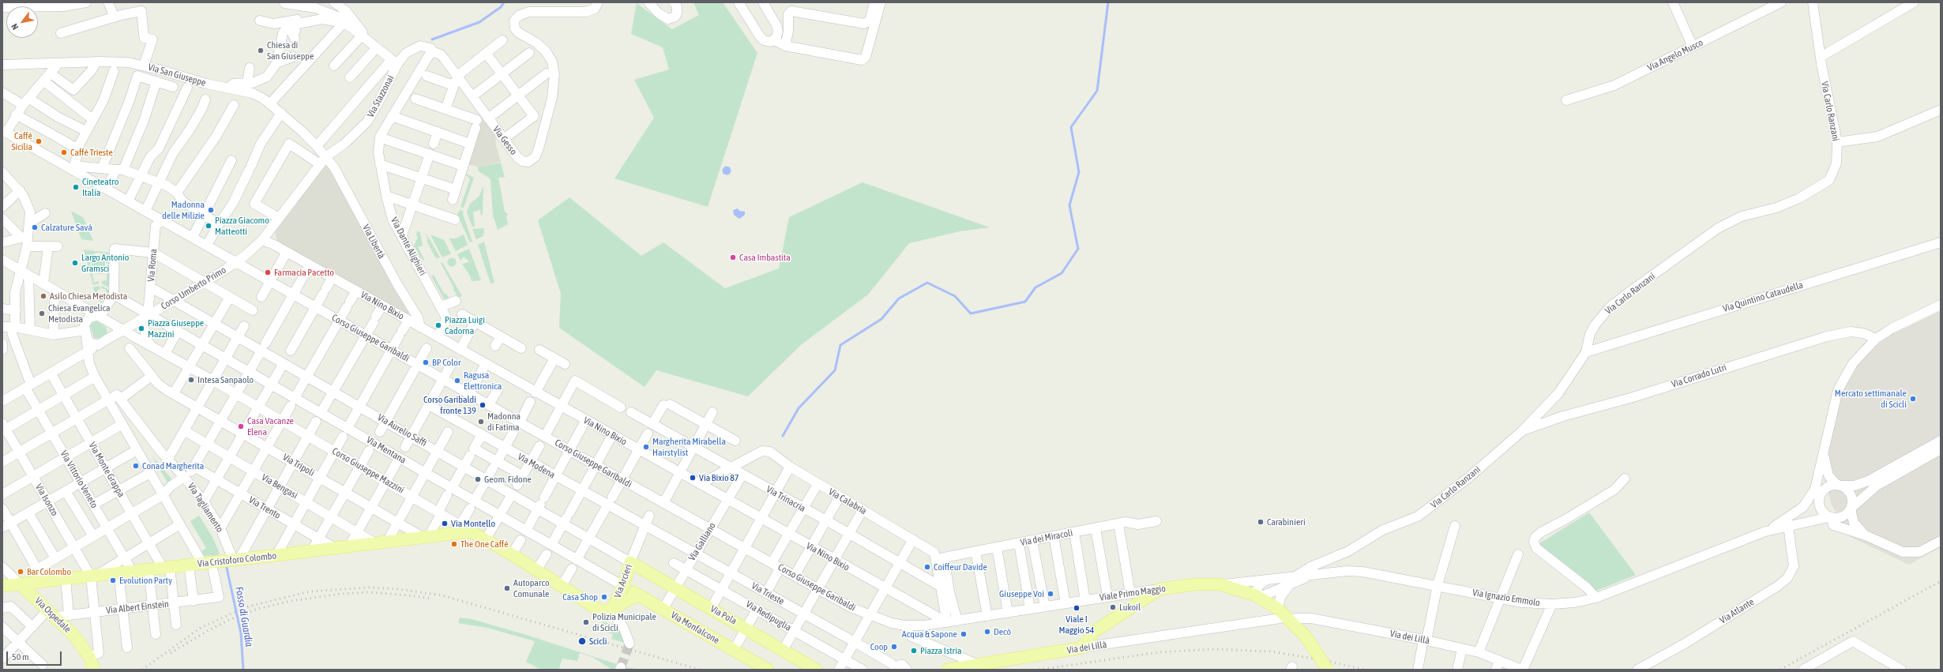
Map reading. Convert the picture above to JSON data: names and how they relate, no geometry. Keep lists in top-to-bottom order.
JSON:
{
  "streets": {
    "main road": [
      "Corso Giuseppe Mazzini",
      "Via Cristoforo Colombo",
      "Via Arcieri",
      "Viale Primo Maggio",
      "Via Ospedale",
      "Via Pola",
      "Via Monfalcone",
      "Via dei Lillà"
    ],
    "street": [
      "Via Angelo Musco",
      "Via San Giuseppe",
      "Via Stazzonai",
      "Via Carlo Ranzani",
      "Via Gesso",
      "Via Libertà",
      "Via Dante Alighieri",
      "Via Roma",
      "Corso Umberto Primo",
      "Via Quintino Cataudella",
      "Via Nino Bixio",
      "Corso Giuseppe Garibaldi",
      "Via Corrado Lutri",
      "Via Aurelio Saffi",
      "Via Mentana",
      "Via Tripoli",
      "Via Modena",
      "Via Monte Grappa",
      "Via Vittorio Veneto",
      "Via Bengasi",
      "Via Trinacria",
      "Via Isonzo",
      "Via Calabria",
      "Via Tagliamento",
      "Via Trento",
      "Via dei Miracoli",
      "Via Galliano",
      "Via Trieste",
      "Via Ignazio Emmolo",
      "Via Albert Einstein",
      "Via Atlante",
      "Via Redipuglia"
    ]
  },
  "crossings": [
    ["Via San Giuseppe", "Via Stazzonai"],
    ["Via San Giuseppe", "Via Libertà"],
    ["Via Stazzonai", "Via Gesso"],
    ["Via Stazzonai", "Via Libertà"],
    ["Via Stazzonai", "Via Dante Alighieri"],
    ["Via Stazzonai", "Corso Umberto Primo"],
    ["Via Carlo Ranzani", "Via Quintino Cataudella"],
    ["Via Carlo Ranzani", "Via Corrado Lutri"],
    ["Via Carlo Ranzani", "Via Ignazio Emmolo"],
    ["Via Gesso", "Via Dante Alighieri"],
    ["Via Libertà", "Via Nino Bixio"],
    ["Via Dante Alighieri", "Via Nino Bixio"],
    ["Via Roma", "Corso Umberto Primo"],
    ["Via Roma", "Corso Giuseppe Garibaldi"],
    ["Via Roma", "Via Aurelio Saffi"],
    ["Via Roma", "Via Mentana"],
    ["Via Roma", "Corso Giuseppe Mazzini"],
    ["Corso Umberto Primo", "Via Nino Bixio"],
    ["Corso Umberto Primo", "Corso Giuseppe Garibaldi"],
    ["Corso Umberto Primo", "Via Aurelio Saffi"],
    ["Corso Umberto Primo", "Via Mentana"],
    ["Corso Umberto Primo", "Corso Giuseppe Mazzini"],
    ["Via Nino Bixio", "Via Galliano"],
    ["Via Nino Bixio", "Viale Primo Maggio"],
    ["Corso Giuseppe Garibaldi", "Via Galliano"],
    ["Corso Giuseppe Garibaldi", "Viale Primo Maggio"],
    ["Via Aurelio Saffi", "Via Arcieri"],
    ["Via Aurelio Saffi", "Via Pola"],
    ["Via Mentana", "Via Arcieri"],
    ["Via Mentana", "Via Monfalcone"],
    ["Via Tripoli", "Via Cristoforo Colombo"],
    ["Via Modena", "Via Arcieri"],
    ["Via Modena", "Via Trieste"],
    ["Via Monte Grappa", "Via Cristoforo Colombo"],
    ["Corso Giuseppe Mazzini", "Via Cristoforo Colombo"],
    ["Corso Giuseppe Mazzini", "Via Arcieri"],
    ["Via Vittorio Veneto", "Via Cristoforo Colombo"],
    ["Via Bengasi", "Via Cristoforo Colombo"],
    ["Via Trinacria", "Via Calabria"],
    ["Via Trinacria", "Via Galliano"],
    ["Via Isonzo", "Via Cristoforo Colombo"],
    ["Via Calabria", "Via dei Miracoli"],
    ["Via Tagliamento", "Via Cristoforo Colombo"],
    ["Via Trento", "Via Cristoforo Colombo"],
    ["Via Galliano", "Via Trieste"],
    ["Via Galliano", "Via Pola"],
    ["Via Galliano", "Via Redipuglia"],
    ["Via Galliano", "Via Monfalcone"],
    ["Via Cristoforo Colombo", "Via Ospedale"],
    ["Via Arcieri", "Via Trieste"],
    ["Via Arcieri", "Via Pola"],
    ["Via Arcieri", "Via Monfalcone"],
    ["Viale Primo Maggio", "Via Ignazio Emmolo"],
    ["Viale Primo Maggio", "Via dei Lillà"],
    ["Via Albert Einstein", "Via Ospedale"]
  ],
  "water": ["Fosso di Guardia"],
  "places": [
    "Chiesa di San Giuseppe",
    "Caffé Sicilia",
    "Caffè Trieste",
    "Cineteatro Italia",
    "Madonna delle Milizie",
    "Piazza Giacomo Matteotti",
    "Calzature Savà",
    "Casa Imbastita",
    "Largo Antonio Gramsci",
    "Farmacia Pacetto",
    "Asilo Chiesa Metodista",
    "Chiesa Evangelica Metodista",
    "Piazza Luigi Cadorna",
    "Piazza Giuseppe Mazzini",
    "BP Color",
    "Intesa Sanpaolo",
    "Ragusa Elettronica",
    "Mercato settimanale di Scicli",
    "Corso Garibaldi fronte 139",
    "Madonna di Fatima",
    "Casa Vacanze Elena",
    "Margherita Mirabella Hairstylist",
    "Conad Margherita",
    "Via Bixio 87",
    "Geom. Fidone",
    "Carabinieri",
    "Via Montello",
    "The One Caffè",
    "Coiffeur Davide",
    "Bar Colombo",
    "Evolution Party",
    "Autoparco Comunale",
    "Giuseppe Voi",
    "Casa Shop",
    "Lukoil",
    "Viale I Maggio 54",
    "Polizia Municipale di Scicli",
    "Decò",
    "Acqua & Sapone",
    "Scicli",
    "Coop",
    "Piazza Istria"
  ],
  "scale_bar": "50 m",
  "north": "bottom left"
}
